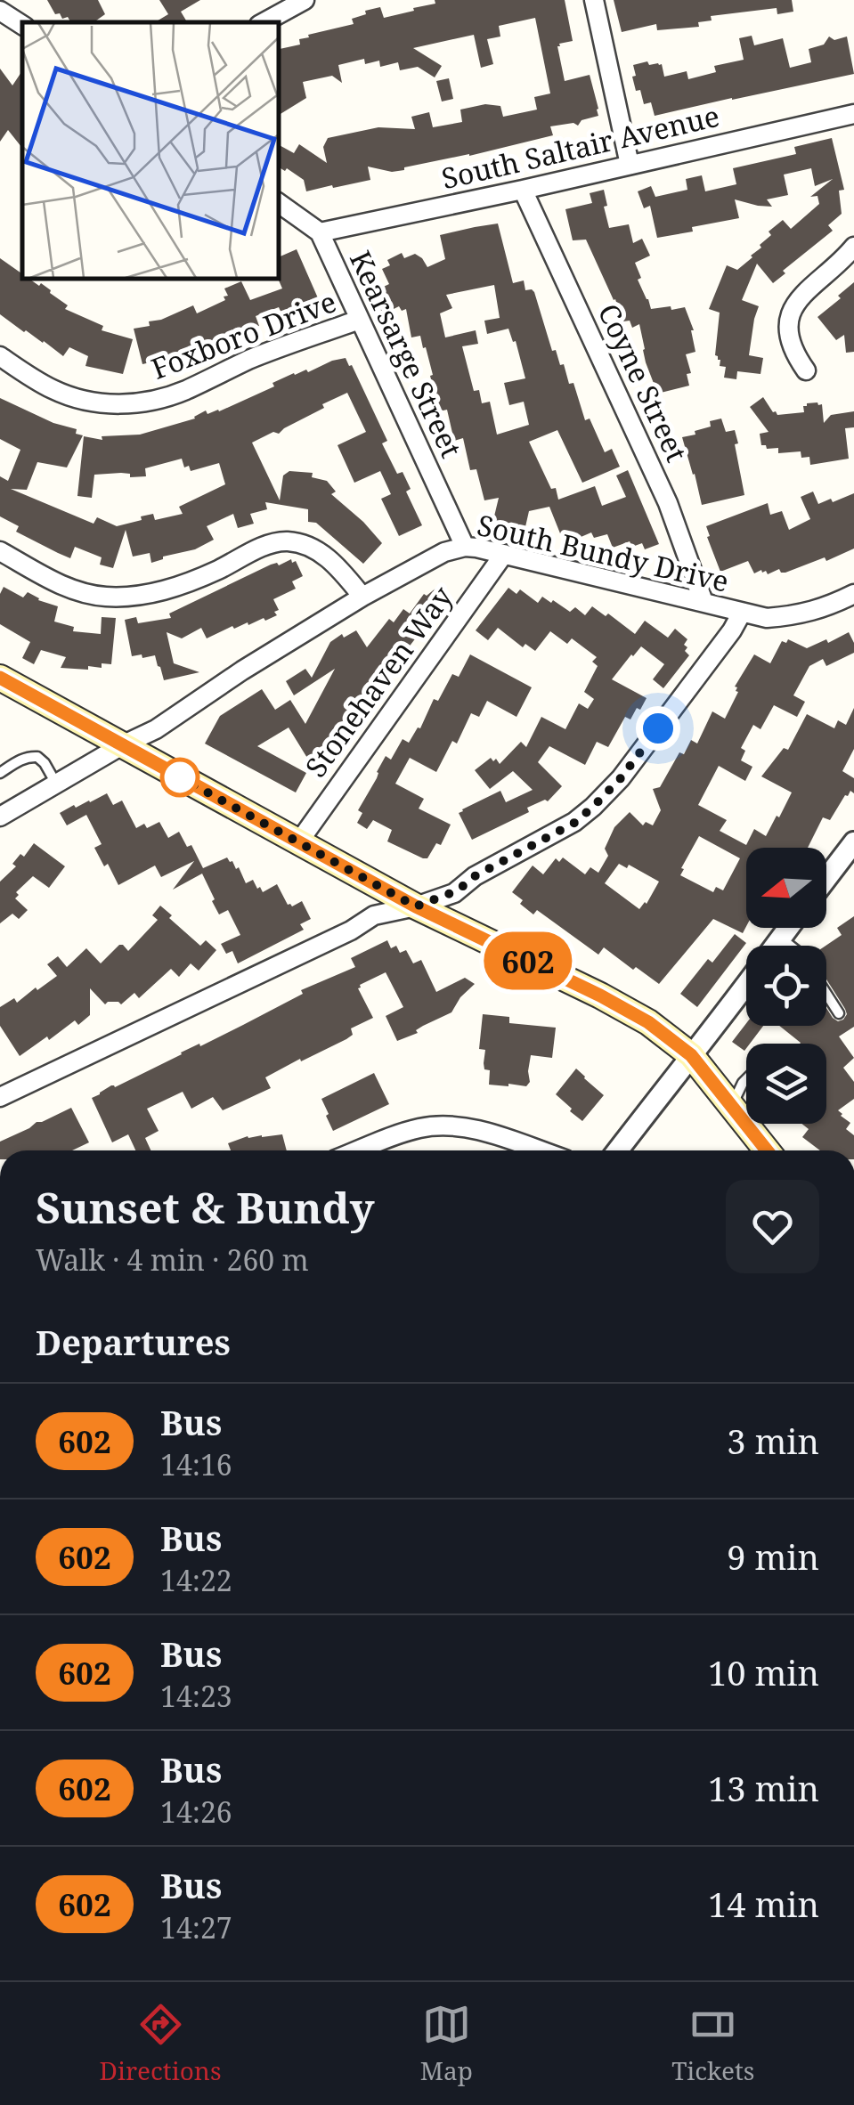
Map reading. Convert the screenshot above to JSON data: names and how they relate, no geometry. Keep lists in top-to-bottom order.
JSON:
{
  "streets": {
    "street": [
      "South Saltair Avenue",
      "Foxboro Drive",
      "Kearsarge Street",
      "Coyne Street",
      "South Bundy Drive",
      "Stonehaven Way"
    ]
  },
  "crossings": [
    ["South Saltair Avenue", "Kearsarge Street"],
    ["South Saltair Avenue", "Coyne Street"],
    ["Foxboro Drive", "Kearsarge Street"],
    ["Kearsarge Street", "South Bundy Drive"],
    ["Coyne Street", "South Bundy Drive"],
    ["South Bundy Drive", "Stonehaven Way"]
  ],
  "lines": ["bus line 602"],
  "north": "left",
  "page": {
    "on_map": "602",
    "heading": [
      ["Sunset & Bundy", "Walk · 4 min · 260 m"],
      "Departures"
    ],
    "list": [
      {
        "mark": "602",
        "name": "Bus",
        "note": "14:16",
        "value": "3 min"
      },
      {
        "mark": "602",
        "name": "Bus",
        "note": "14:22",
        "value": "9 min"
      },
      {
        "mark": "602",
        "name": "Bus",
        "note": "14:23",
        "value": "10 min"
      },
      {
        "mark": "602",
        "name": "Bus",
        "note": "14:26",
        "value": "13 min"
      },
      {
        "mark": "602",
        "name": "Bus",
        "note": "14:27",
        "value": "14 min"
      }
    ],
    "tabs": ["Directions", "Map", "Tickets"]
  }
}
